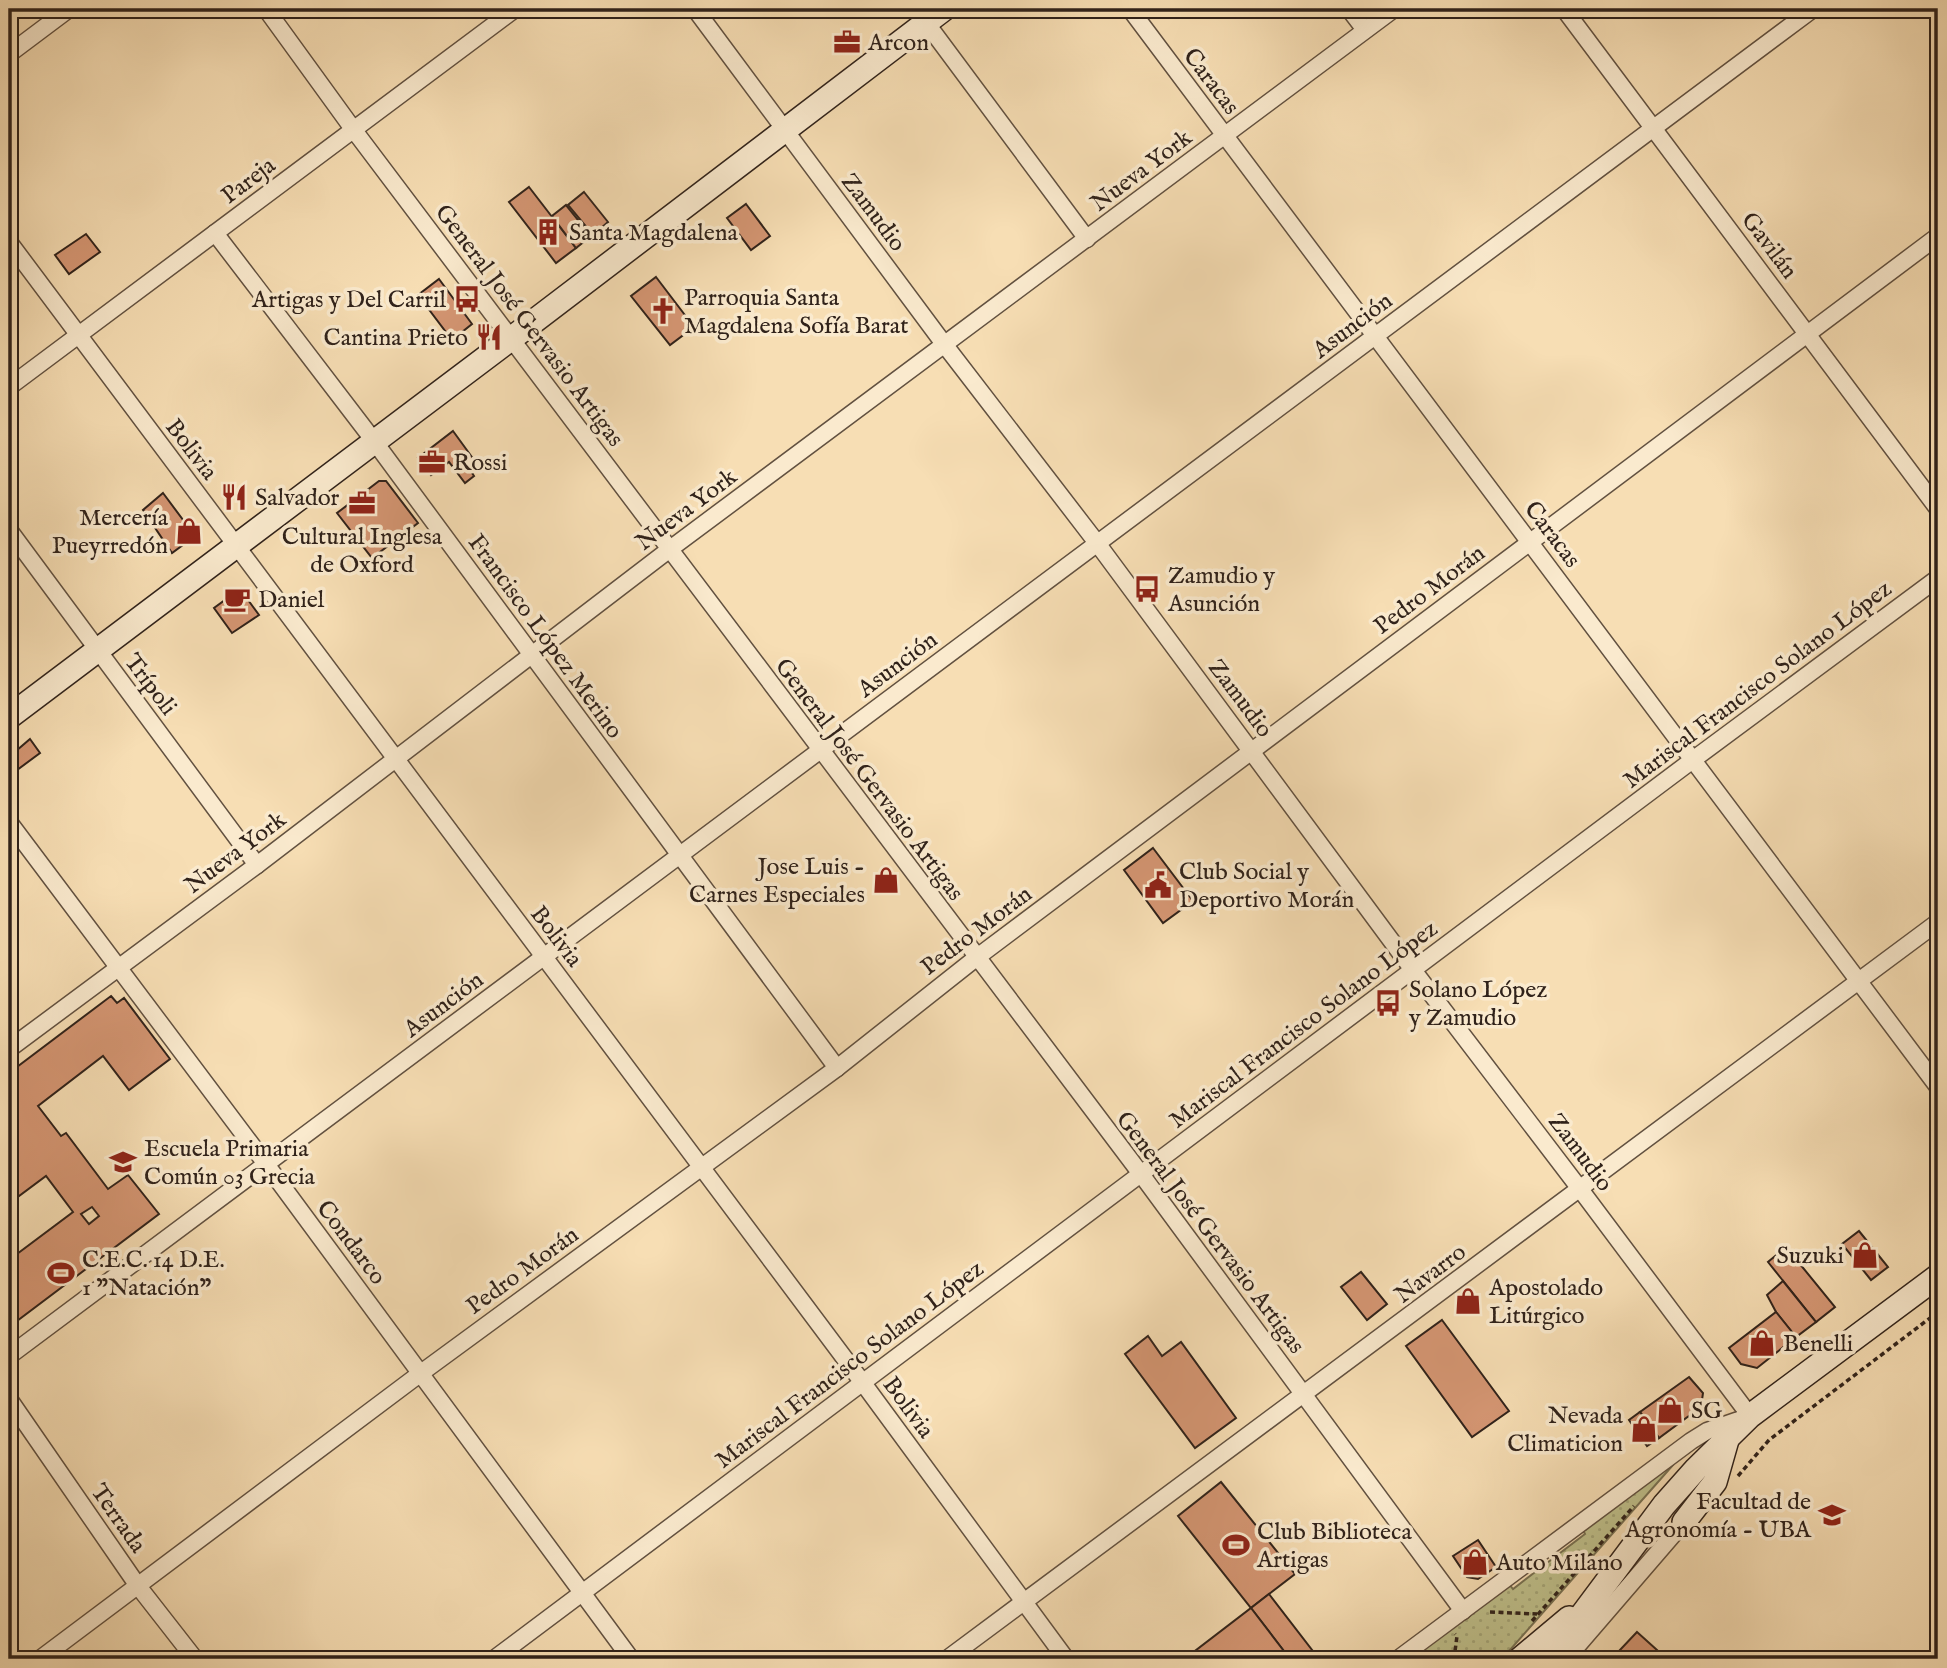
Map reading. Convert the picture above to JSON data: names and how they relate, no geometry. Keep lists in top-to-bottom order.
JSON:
{
  "streets": {
    "street": [
      "Caracas",
      "Nueva York",
      "Pareja",
      "Zamudio",
      "Gavilán",
      "General José Gervasio Artigas",
      "Asunción",
      "Bolivia",
      "Pedro Morán",
      "Francisco López Merino",
      "Trípoli",
      "Mariscal Francisco Solano López",
      "Condarco",
      "Navarro",
      "Terrada"
    ]
  },
  "crossings": [
    ["Caracas", "Nueva York"],
    ["Caracas", "Asunción"],
    ["Caracas", "Pedro Morán"],
    ["Caracas", "Mariscal Francisco Solano López"],
    ["Caracas", "Navarro"],
    ["Nueva York", "Zamudio"],
    ["Nueva York", "General José Gervasio Artigas"],
    ["Nueva York", "Bolivia"],
    ["Nueva York", "Francisco López Merino"],
    ["Nueva York", "Trípoli"],
    ["Nueva York", "Condarco"],
    ["Pareja", "General José Gervasio Artigas"],
    ["Pareja", "Bolivia"],
    ["Pareja", "Francisco López Merino"],
    ["Zamudio", "Asunción"],
    ["Zamudio", "Pedro Morán"],
    ["Zamudio", "Mariscal Francisco Solano López"],
    ["Zamudio", "Navarro"],
    ["Gavilán", "Asunción"],
    ["Gavilán", "Pedro Morán"],
    ["General José Gervasio Artigas", "Asunción"],
    ["General José Gervasio Artigas", "Pedro Morán"],
    ["General José Gervasio Artigas", "Mariscal Francisco Solano López"],
    ["General José Gervasio Artigas", "Navarro"],
    ["Asunción", "Bolivia"],
    ["Asunción", "Francisco López Merino"],
    ["Asunción", "Condarco"],
    ["Bolivia", "Pedro Morán"],
    ["Bolivia", "Mariscal Francisco Solano López"],
    ["Bolivia", "Navarro"],
    ["Pedro Morán", "Francisco López Merino"],
    ["Pedro Morán", "Condarco"],
    ["Pedro Morán", "Terrada"],
    ["Mariscal Francisco Solano López", "Condarco"]
  ],
  "places": {
    "office": ["Arcon", "Rossi", "Cultural Inglesa de Oxford"],
    "building": ["Santa Magdalena"],
    "bus stop": ["Artigas y Del Carril", "Zamudio y Asunción", "Solano López y Zamudio"],
    "church": ["Parroquia Santa Magdalena Sofía Barat"],
    "restaurant": ["Cantina Prieto", "Salvador"],
    "shop": [
      "Mercería Pueyrredón",
      "Jose Luis - Carnes Especiales",
      "Suzuki",
      "Apostolado Litúrgico",
      "Benelli",
      "SG",
      "Nevada Climaticion",
      "Auto Milano"
    ],
    "cafe": ["Daniel"],
    "public building": ["Club Social y Deportivo Morán"],
    "school or university": ["Escuela Primaria Común 03 Grecia", "Facultad de Agronomía - UBA"],
    "sports": ["C.E.C. 14 D.E. 1 \"Natación\"", "Club Biblioteca Artigas"]
  }
}
